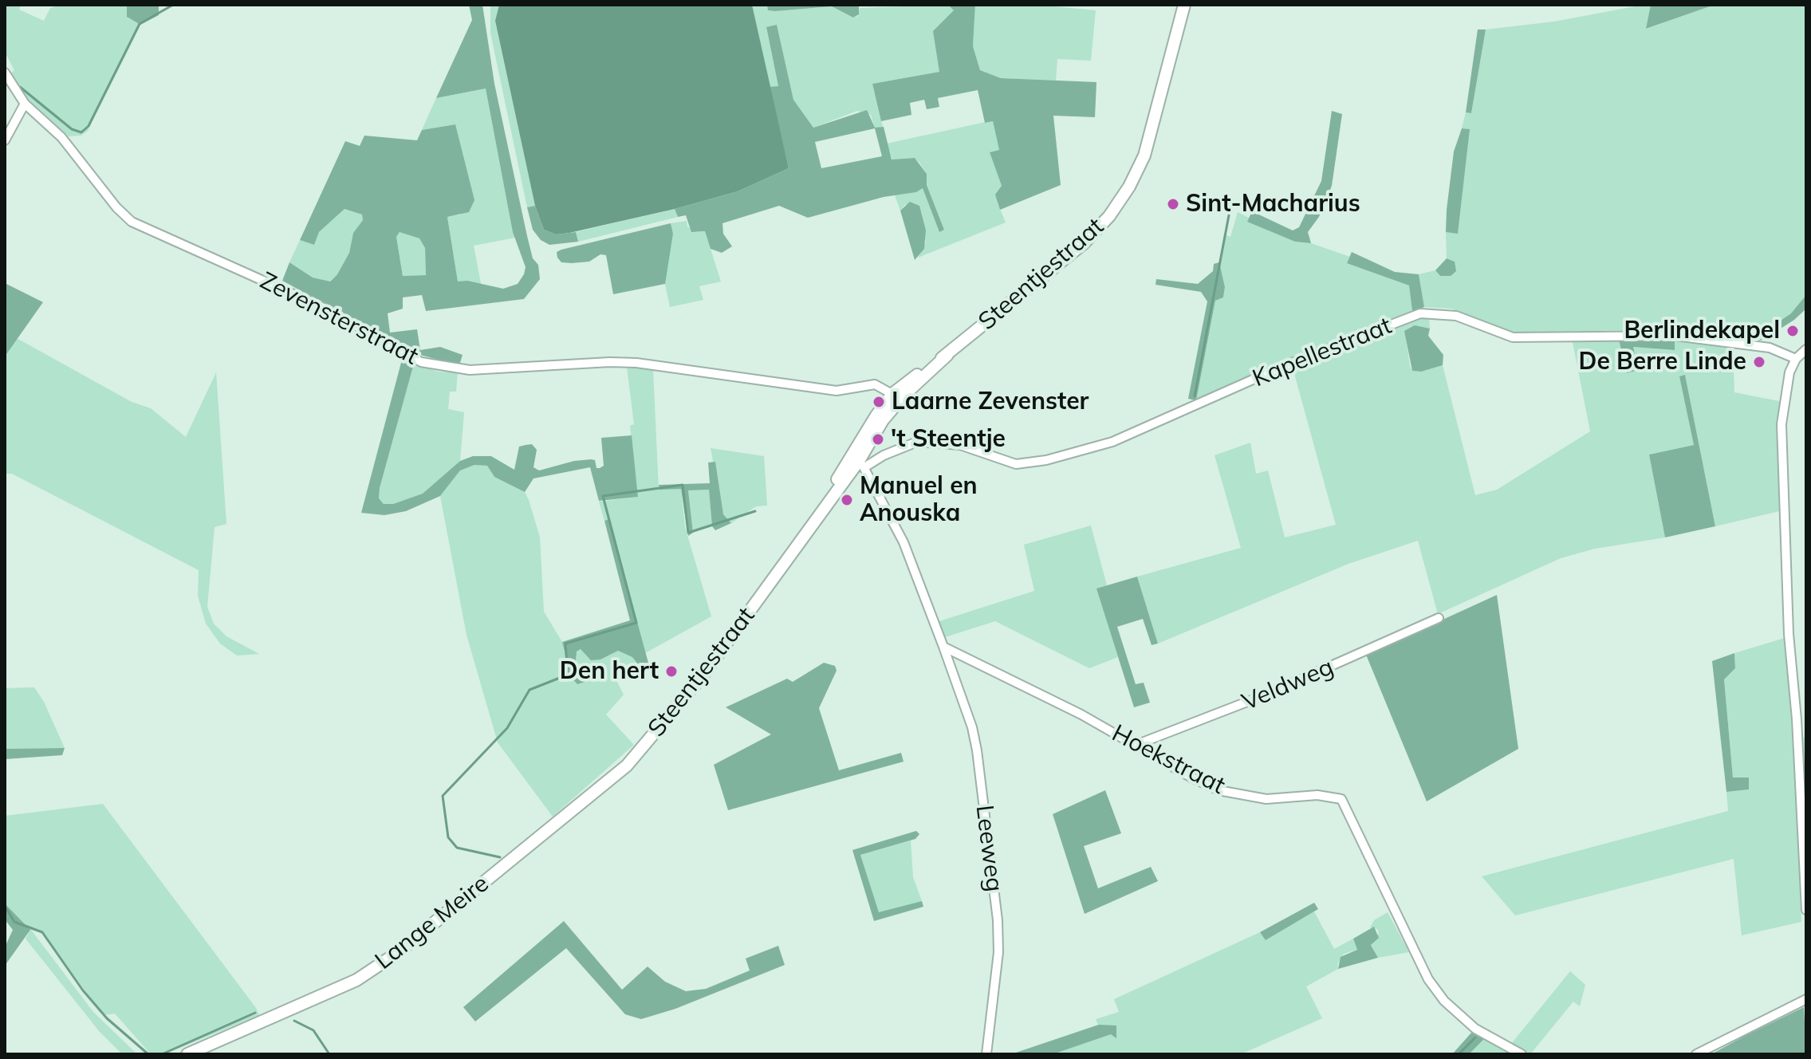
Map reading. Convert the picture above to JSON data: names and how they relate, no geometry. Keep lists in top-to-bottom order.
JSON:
{
  "streets": {
    "street": [
      "Steentjestraat",
      "Zevensterstraat",
      "Kapellestraat",
      "Veldweg",
      "Hoekstraat",
      "Leeweg",
      "Lange Meire"
    ]
  },
  "crossings": [
    ["Steentjestraat", "Zevensterstraat"],
    ["Steentjestraat", "Kapellestraat"],
    ["Steentjestraat", "Lange Meire"],
    ["Veldweg", "Hoekstraat"],
    ["Hoekstraat", "Leeweg"]
  ],
  "places": [
    "Sint-Macharius",
    "Berlindekapel",
    "De Berre Linde",
    "Laarne Zevenster",
    "'t Steentje",
    "Manuel en Anouska",
    "Den hert"
  ]
}
